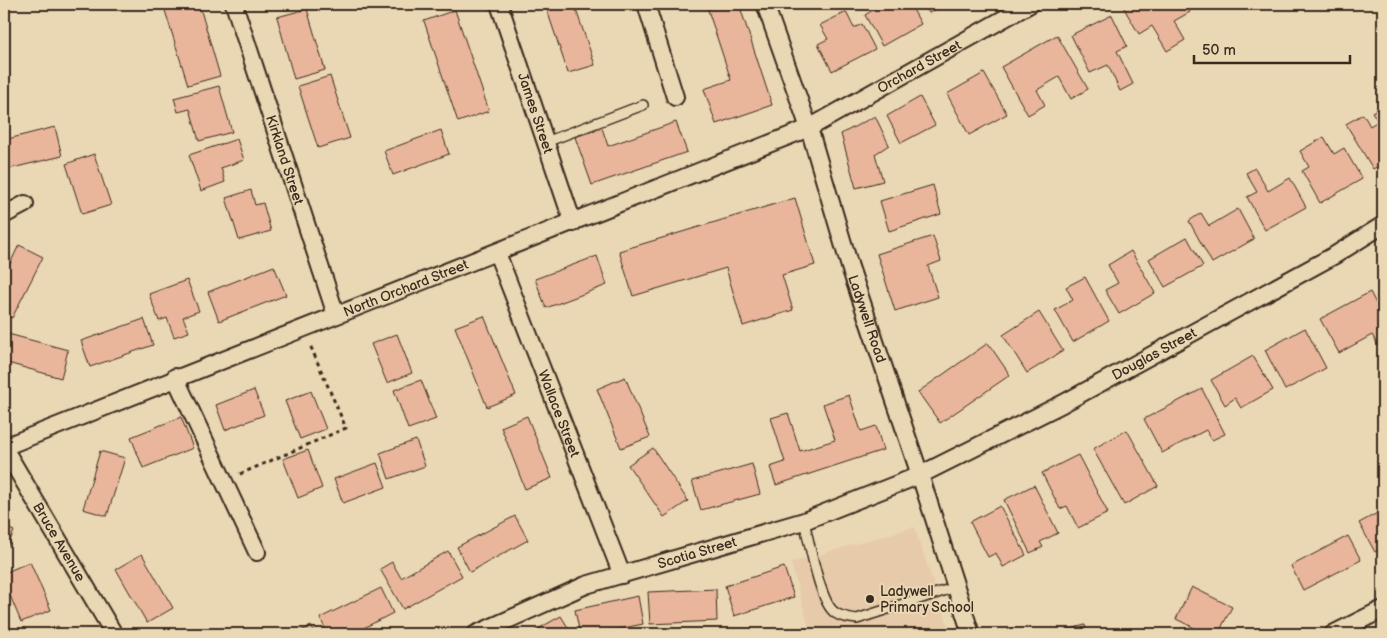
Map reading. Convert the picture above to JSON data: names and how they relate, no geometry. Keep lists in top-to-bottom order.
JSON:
{
  "streets": {
    "street": [
      "Orchard Street",
      "James Street",
      "Kirkland Street",
      "North Orchard Street",
      "Ladywell Road",
      "Douglas Street",
      "Wallace Street",
      "Bruce Avenue",
      "Scotia Street"
    ]
  },
  "crossings": [
    ["Orchard Street", "North Orchard Street"],
    ["Orchard Street", "Ladywell Road"],
    ["James Street", "North Orchard Street"],
    ["Kirkland Street", "North Orchard Street"],
    ["North Orchard Street", "Ladywell Road"],
    ["North Orchard Street", "Wallace Street"],
    ["North Orchard Street", "Bruce Avenue"],
    ["Ladywell Road", "Douglas Street"],
    ["Ladywell Road", "Scotia Street"],
    ["Douglas Street", "Scotia Street"],
    ["Wallace Street", "Scotia Street"]
  ],
  "places": ["Ladywell Primary School"],
  "scale_bar": "50 m"
}
